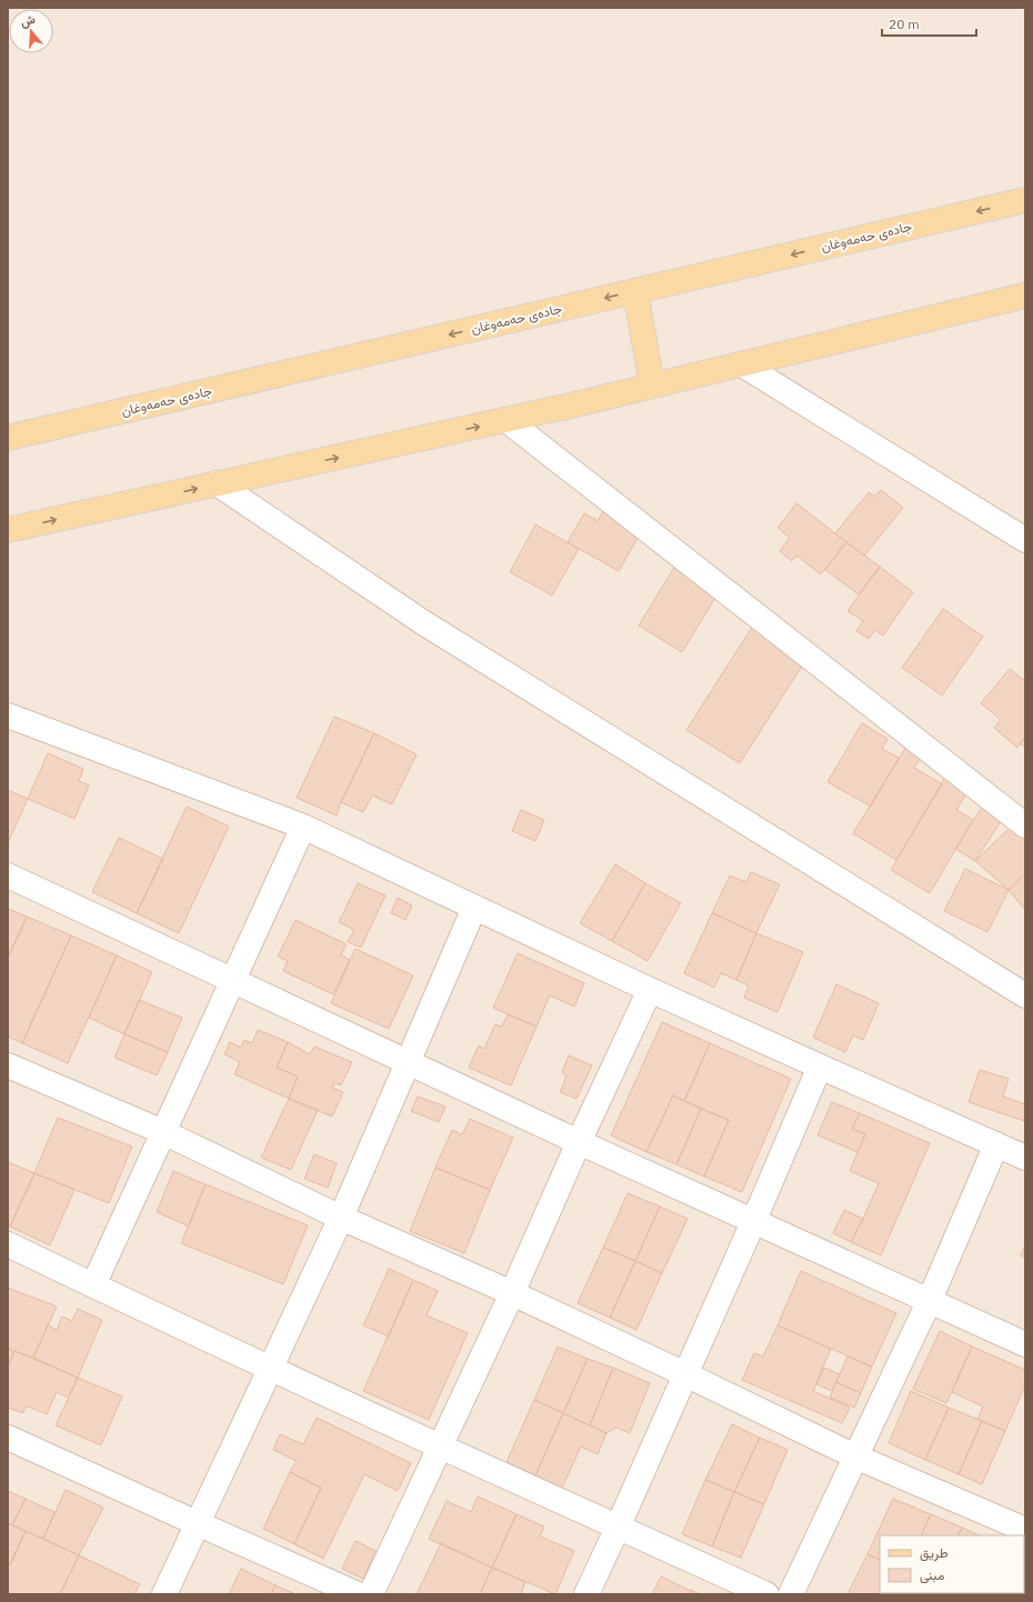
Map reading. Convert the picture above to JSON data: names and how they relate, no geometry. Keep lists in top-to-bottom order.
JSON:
{
  "streets": {
    "main road": ["جادەی حەمەوغان"]
  },
  "legend": ["طريق", "مبنى"],
  "scale_bar": "20 m",
  "north": "top"
}
